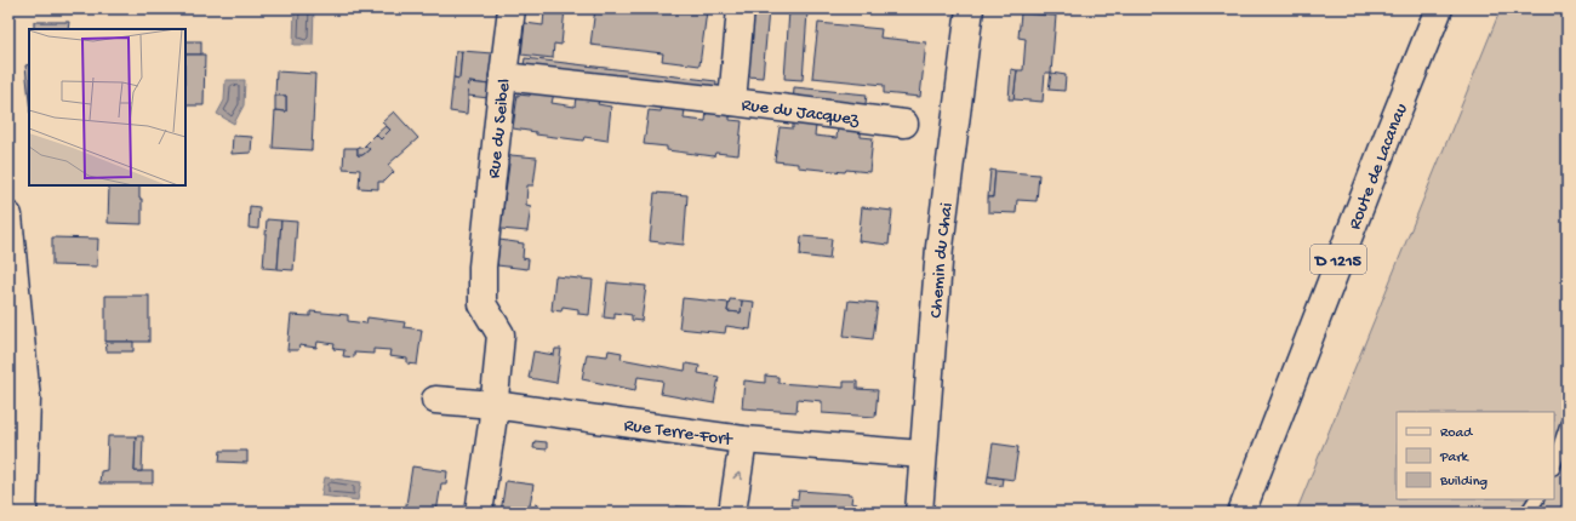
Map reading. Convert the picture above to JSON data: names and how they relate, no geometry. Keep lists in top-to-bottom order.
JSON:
{
  "streets": {
    "street": [
      "Rue du Jacquez",
      "Rue du Seibel",
      "Route de Lacanau",
      "D 1215",
      "Chemin du Chai",
      "Rue Terre-Fort"
    ]
  },
  "crossings": [
    ["Rue du Jacquez", "Rue du Seibel"],
    ["Rue du Seibel", "Rue Terre-Fort"],
    ["Chemin du Chai", "Rue Terre-Fort"]
  ],
  "legend": ["Road", "Park", "Building"]
}
